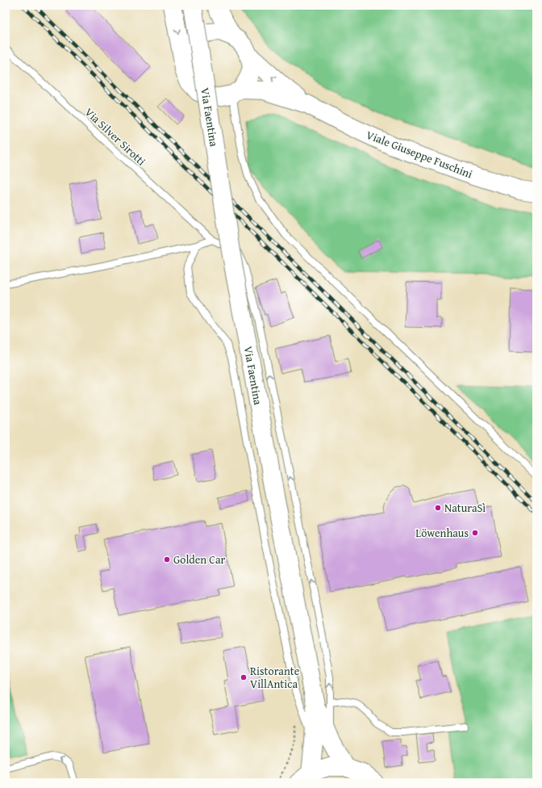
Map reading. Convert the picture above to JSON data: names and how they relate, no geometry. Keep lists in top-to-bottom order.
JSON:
{
  "streets": {
    "main road": ["Via Faentina", "Viale Giuseppe Fuschini"],
    "lane": ["Via Silver Sirotti"]
  },
  "crossings": [
    ["Via Faentina", "Via Silver Sirotti"]
  ],
  "places": [
    "NaturaSì",
    "Löwenhaus",
    "Golden Car",
    "Ristorante VillAntica"
  ]
}
